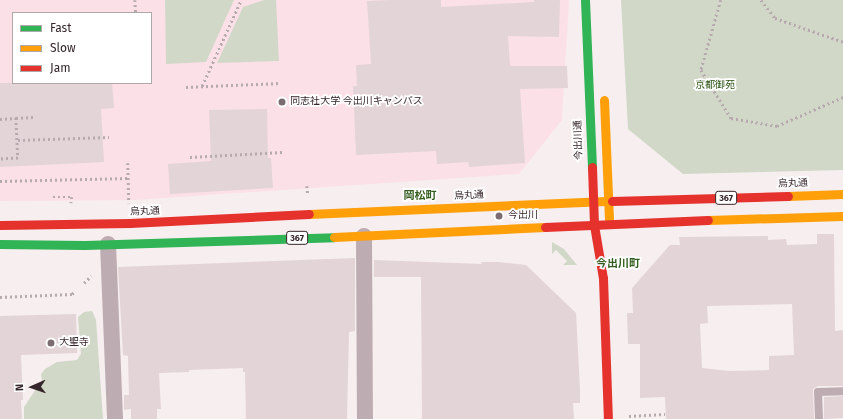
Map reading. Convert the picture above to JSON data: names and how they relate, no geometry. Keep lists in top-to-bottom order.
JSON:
{
  "streets": {
    "main road": ["今出川通", "烏丸通", "367"]
  },
  "crossings": [
    ["今出川通", "烏丸通"],
    ["今出川通", "367"]
  ],
  "districts": ["岡松町", "今出川町"],
  "parks": ["京都御苑"],
  "places": ["同志社大学 今出川キャンパス", "今出川", "大聖寺"],
  "legend": ["Fast", "Slow", "Jam"],
  "north": "left"
}
